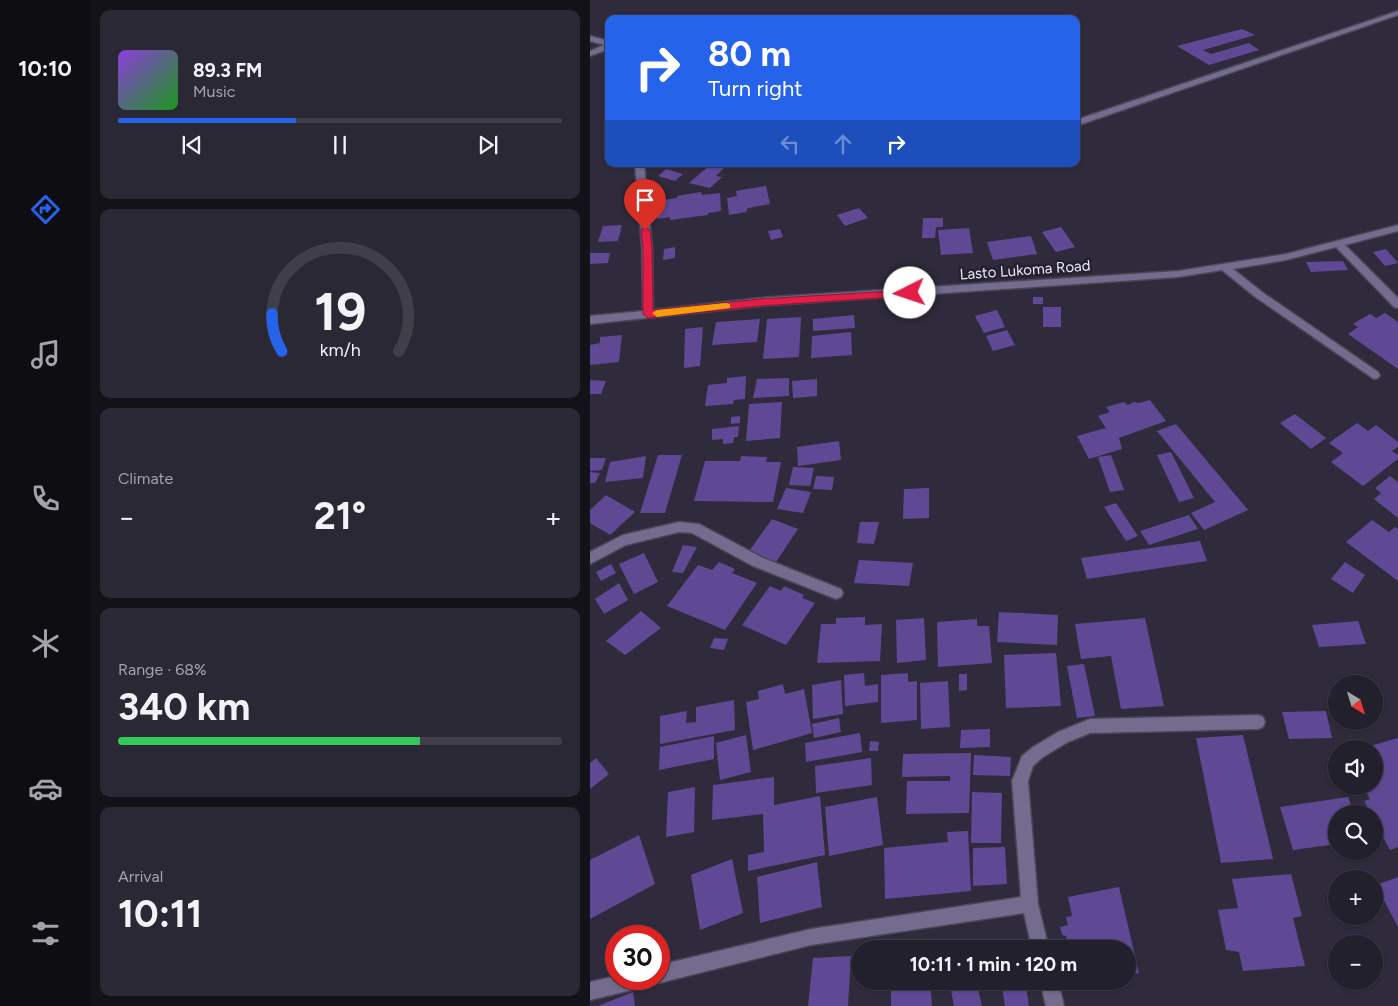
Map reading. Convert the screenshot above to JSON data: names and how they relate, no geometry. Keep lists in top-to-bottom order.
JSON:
{
  "streets": {
    "street": ["Lasto Lukoma Road"]
  },
  "north": "bottom right",
  "page": {
    "tabs": "10:10",
    "turn": ["80 m", "Turn right"],
    "song": ["89.3 FM", "Music"],
    "tile": [
      "Climate",
      ["Range · 68%", "340 km"],
      ["Arrival", "10:11"]
    ],
    "heat": ["−", "21°", "+"],
    "map_buttons": ["+", "−"],
    "limit": "30",
    "trip": "10:11 · 1 min · 120 m",
    "gauge": ["19", "km/h"]
  }
}
